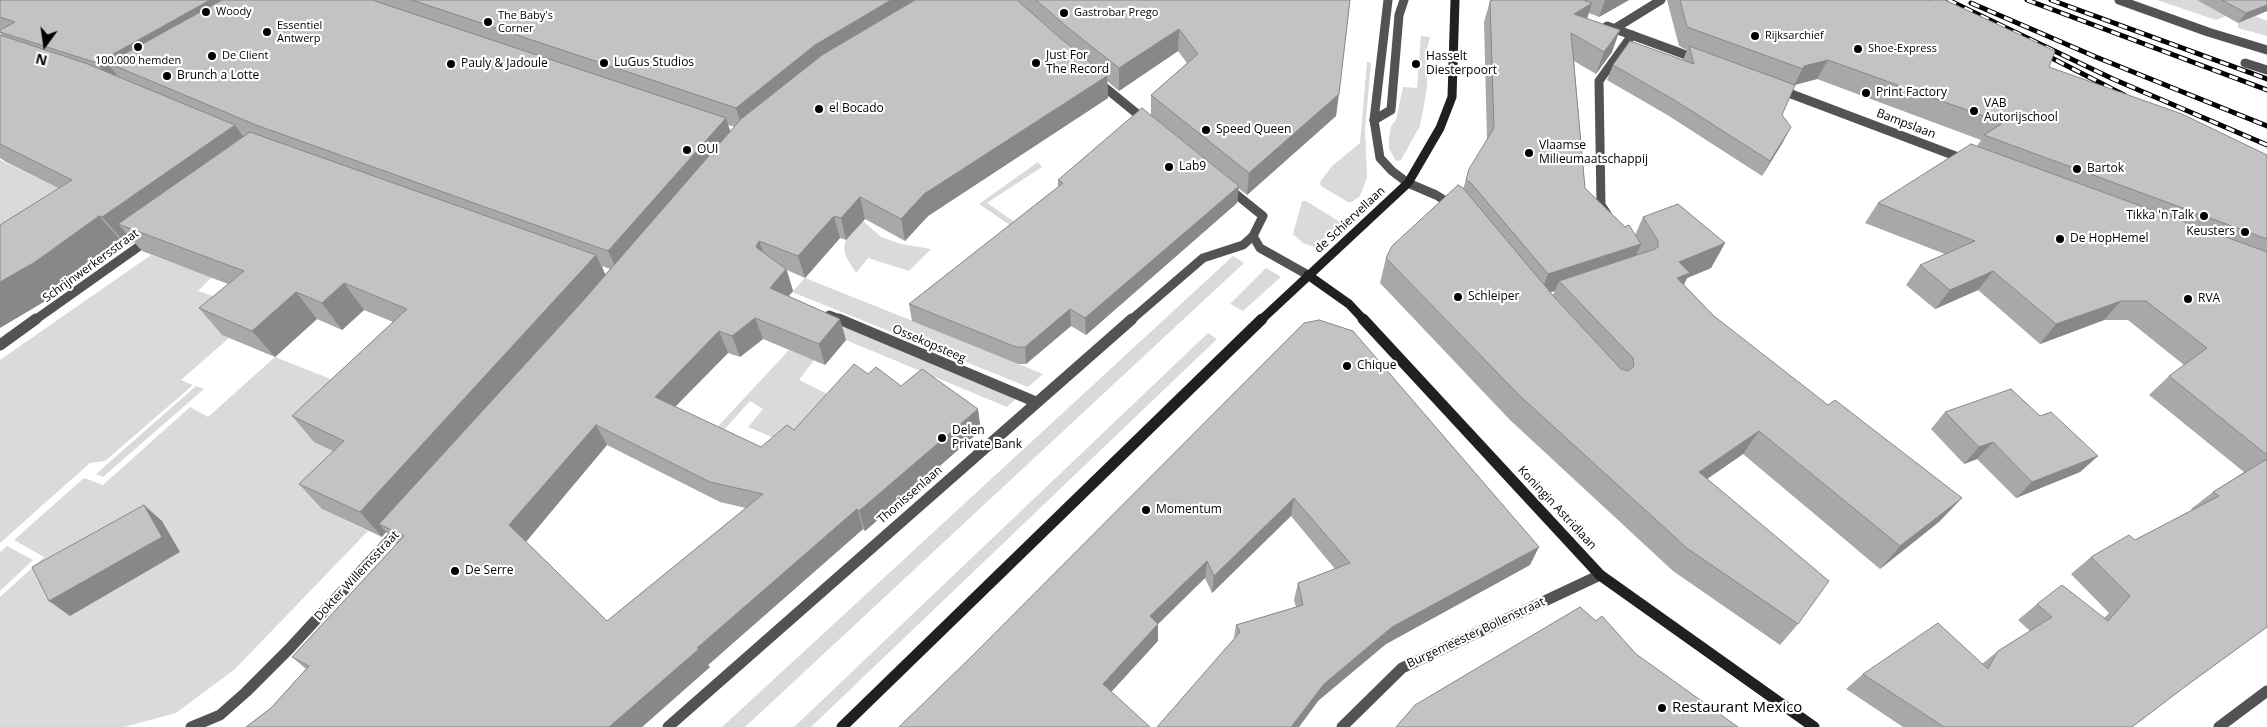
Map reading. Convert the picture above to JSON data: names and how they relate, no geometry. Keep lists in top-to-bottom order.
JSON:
{
  "streets": {
    "main road": ["de Schiervellaan", "Koningin Astridlaan"],
    "street": [
      "Bampslaan",
      "Schrijnwerkersstraat",
      "Ossekopsteeg",
      "Thonissenlaan",
      "Dokter Willemsstraat",
      "Burgemeester Bollenstraat"
    ]
  },
  "crossings": [
    ["de Schiervellaan", "Koningin Astridlaan"],
    ["Ossekopsteeg", "Thonissenlaan"],
    ["Koningin Astridlaan", "Burgemeester Bollenstraat"]
  ],
  "places": [
    "Woody",
    "Gastrobar Prego",
    "The Baby's Corner",
    "Essentiel Antwerp",
    "Rijksarchief",
    "100.000 hemden",
    "Shoe-Express",
    "De Client",
    "LuGus Studios",
    "Just For The Record",
    "Pauly & Jadoule",
    "Hasselt Diesterpoort",
    "Brunch a Lotte",
    "Print Factory",
    "el Bocado",
    "VAB Autorijschool",
    "Speed Queen",
    "OUI",
    "Vlaamse Milieumaatschappij",
    "Lab9",
    "Bartok",
    "Tikka 'n Talk",
    "Keusters",
    "De HopHemel",
    "Schleiper",
    "RVA",
    "Chique",
    "Delen Private Bank",
    "Momentum",
    "De Serre",
    "Restaurant Mexico"
  ],
  "north": "bottom"
}
